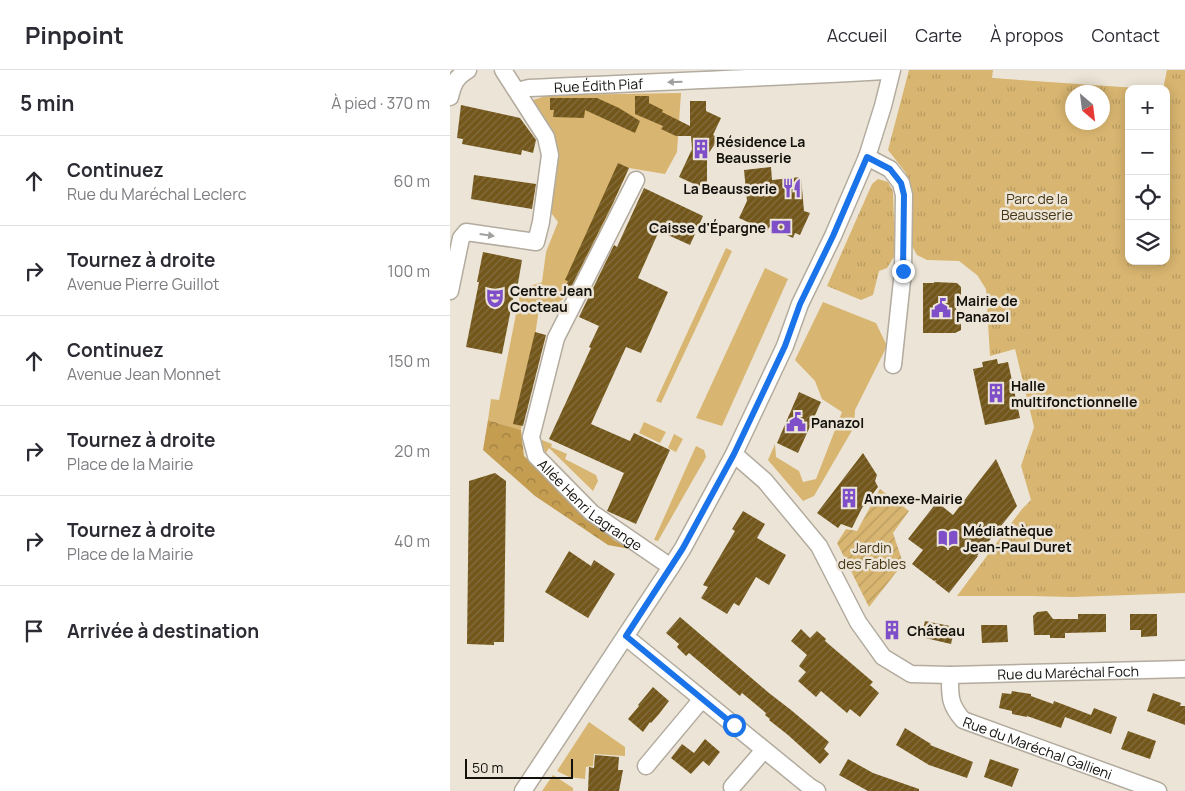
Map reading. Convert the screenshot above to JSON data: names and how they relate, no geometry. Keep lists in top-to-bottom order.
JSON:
{
  "streets": {
    "street": [
      "Rue Édith Piaf",
      "Allée Henri Lagrange",
      "Rue du Maréchal Foch",
      "Rue du Maréchal Gallieni"
    ]
  },
  "crossings": [
    ["Rue du Maréchal Foch", "Rue du Maréchal Gallieni"]
  ],
  "one_way": ["Rue Édith Piaf"],
  "parks": ["Parc de la Beausserie", "Jardin des Fables"],
  "places": {
    "building": [
      "Résidence La Beausserie",
      "Halle multifonctionnelle",
      "Annexe-Mairie",
      "Château"
    ],
    "restaurant": ["La Beausserie"],
    "bank": ["Caisse d'Épargne"],
    "theatre": ["Centre Jean Cocteau"],
    "public building": ["Mairie de Panazol", "Panazol"],
    "library": ["Médiathèque Jean-Paul Duret"]
  },
  "scale_bar": "50 m",
  "north": "bottom right",
  "page": {
    "header": "Pinpoint",
    "nav": [
      "Accueil",
      "Carte",
      "À propos",
      "Contact"
    ],
    "heading": ["5 min", "À pied · 370 m"],
    "map_buttons": ["+", "−"],
    "list": [
      ["Continuez", "Rue du Maréchal Leclerc", "60 m"],
      ["Tournez à droite", "Avenue Pierre Guillot", "100 m"],
      ["Continuez", "Avenue Jean Monnet", "150 m"],
      ["Tournez à droite", "Place de la Mairie", "20 m"],
      ["Tournez à droite", "Place de la Mairie", "40 m"],
      "Arrivée à destination"
    ],
    "scale": "50 m"
  }
}
